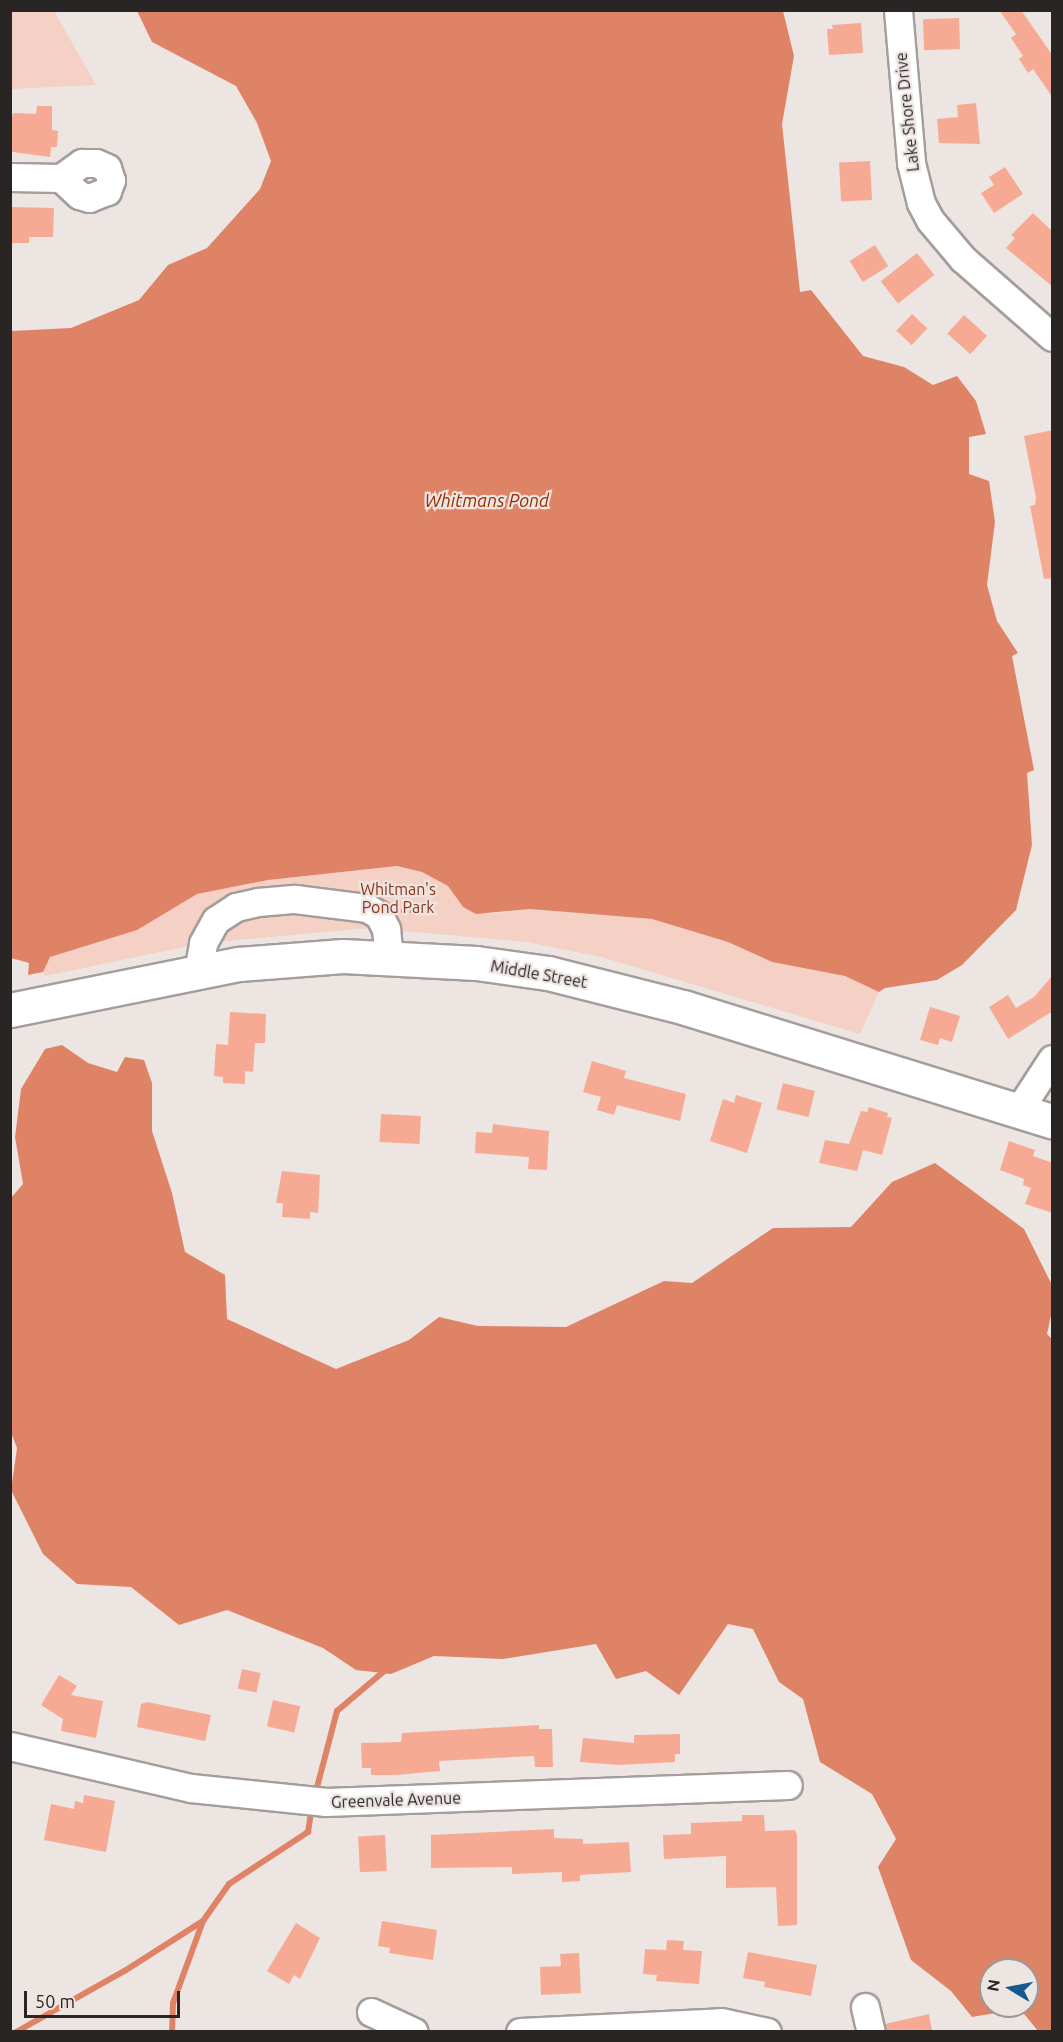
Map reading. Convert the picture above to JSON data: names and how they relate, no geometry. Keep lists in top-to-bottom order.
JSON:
{
  "streets": {
    "main road": ["Middle Street"],
    "street": ["Lake Shore Drive", "Greenvale Avenue"]
  },
  "water": ["Whitmans Pond"],
  "parks": ["Whitman's Pond Park"],
  "scale_bar": "50 m",
  "north": "left"
}
